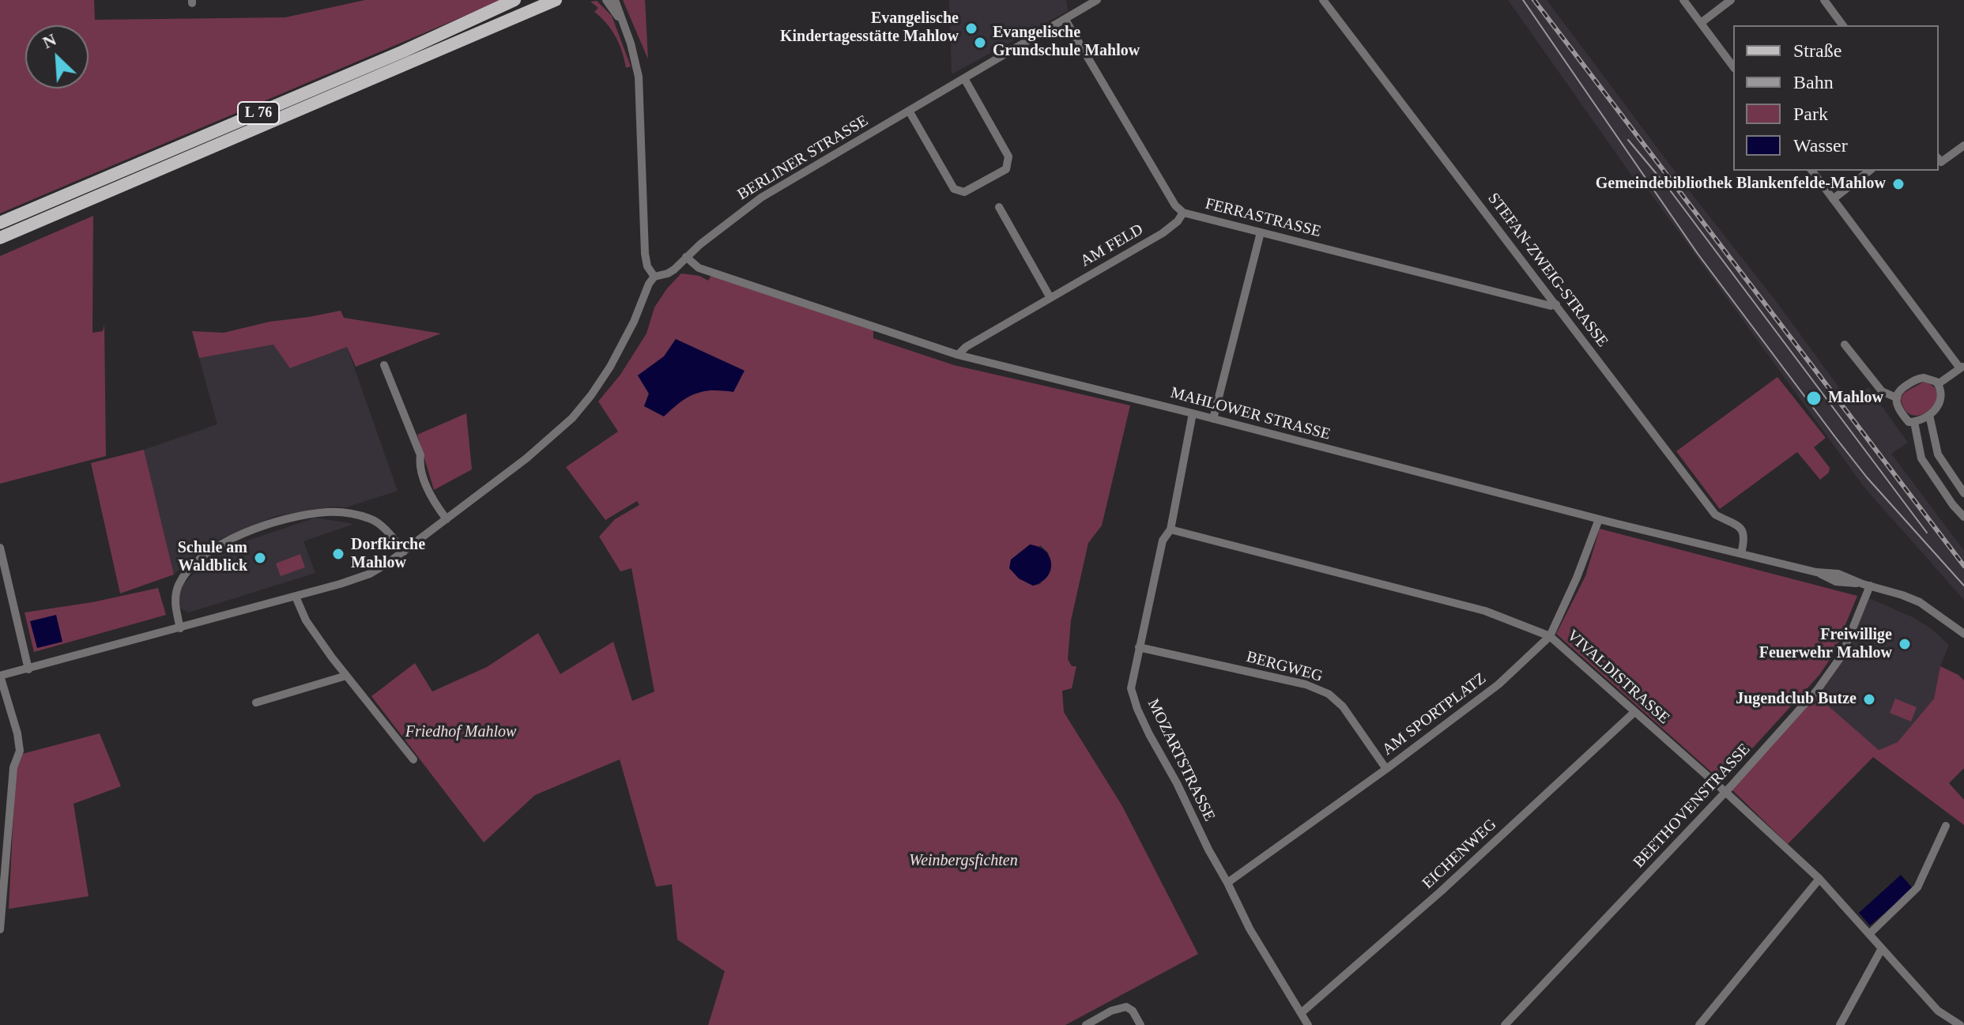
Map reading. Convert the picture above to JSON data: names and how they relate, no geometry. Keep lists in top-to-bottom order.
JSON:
{
  "streets": {
    "main road": ["L 76"],
    "street": [
      "BERLINER STRASSE",
      "FERRASTRASSE",
      "AM FELD",
      "STEFAN-ZWEIG-STRASSE",
      "MAHLOWER STRASSE",
      "BERGWEG",
      "VIVALDISTRASSE",
      "AM SPORTPLATZ",
      "MOZARTSTRASSE",
      "BEETHOVENSTRASSE",
      "EICHENWEG"
    ]
  },
  "crossings": [
    ["BERLINER STRASSE", "FERRASTRASSE"],
    ["BERLINER STRASSE", "MAHLOWER STRASSE"],
    ["FERRASTRASSE", "AM FELD"],
    ["FERRASTRASSE", "STEFAN-ZWEIG-STRASSE"],
    ["AM FELD", "MAHLOWER STRASSE"],
    ["STEFAN-ZWEIG-STRASSE", "MAHLOWER STRASSE"],
    ["MAHLOWER STRASSE", "AM SPORTPLATZ"],
    ["MAHLOWER STRASSE", "MOZARTSTRASSE"],
    ["MAHLOWER STRASSE", "BEETHOVENSTRASSE"],
    ["BERGWEG", "AM SPORTPLATZ"],
    ["BERGWEG", "MOZARTSTRASSE"],
    ["VIVALDISTRASSE", "AM SPORTPLATZ"],
    ["VIVALDISTRASSE", "MOZARTSTRASSE"],
    ["VIVALDISTRASSE", "BEETHOVENSTRASSE"],
    ["VIVALDISTRASSE", "EICHENWEG"],
    ["AM SPORTPLATZ", "MOZARTSTRASSE"],
    ["MOZARTSTRASSE", "EICHENWEG"]
  ],
  "parks": ["Friedhof Mahlow", "Weinbergsfichten"],
  "places": [
    "Evangelische Kindertagesstätte Mahlow",
    "Evangelische Grundschule Mahlow",
    "Gemeindebibliothek Blankenfelde-Mahlow",
    "Mahlow",
    "Dorfkirche Mahlow",
    "Schule am Waldblick",
    "Freiwillige Feuerwehr Mahlow",
    "Jugendclub Butze"
  ],
  "legend": [
    "Straße",
    "Bahn",
    "Park",
    "Wasser"
  ],
  "north": "top left"
}
